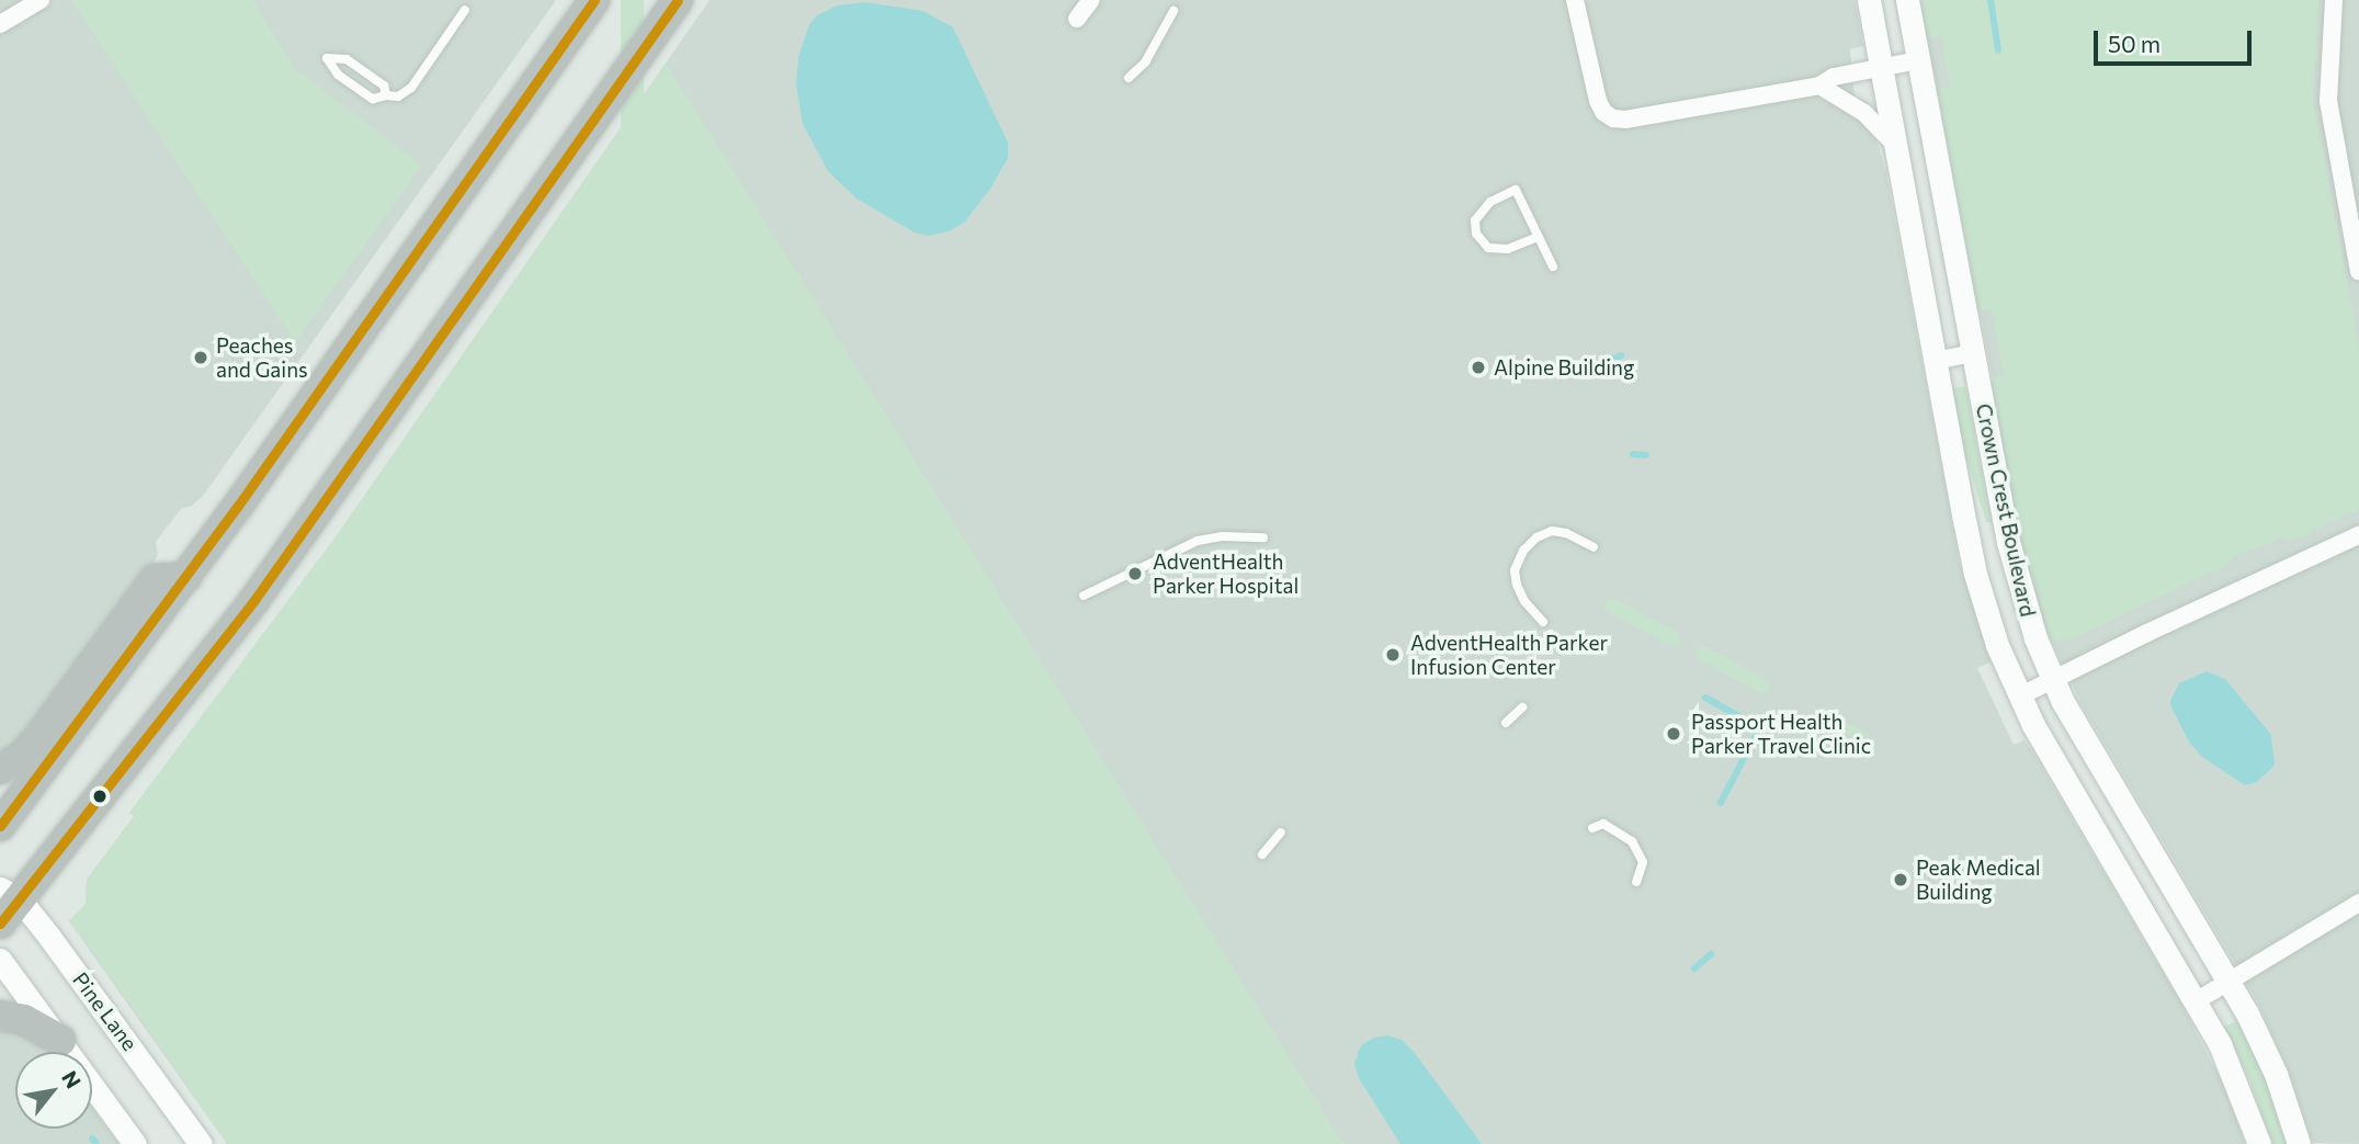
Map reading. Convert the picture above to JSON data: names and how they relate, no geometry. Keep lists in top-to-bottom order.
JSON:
{
  "streets": {
    "main road": ["Crown Crest Boulevard", "Pine Lane"]
  },
  "places": [
    "Peaches and Gains",
    "Alpine Building",
    "AdventHealth Parker Hospital",
    "AdventHealth Parker Infusion Center",
    "Passport Health Parker Travel Clinic",
    "Peak Medical Building"
  ],
  "scale_bar": "50 m",
  "north": "top right"
}
